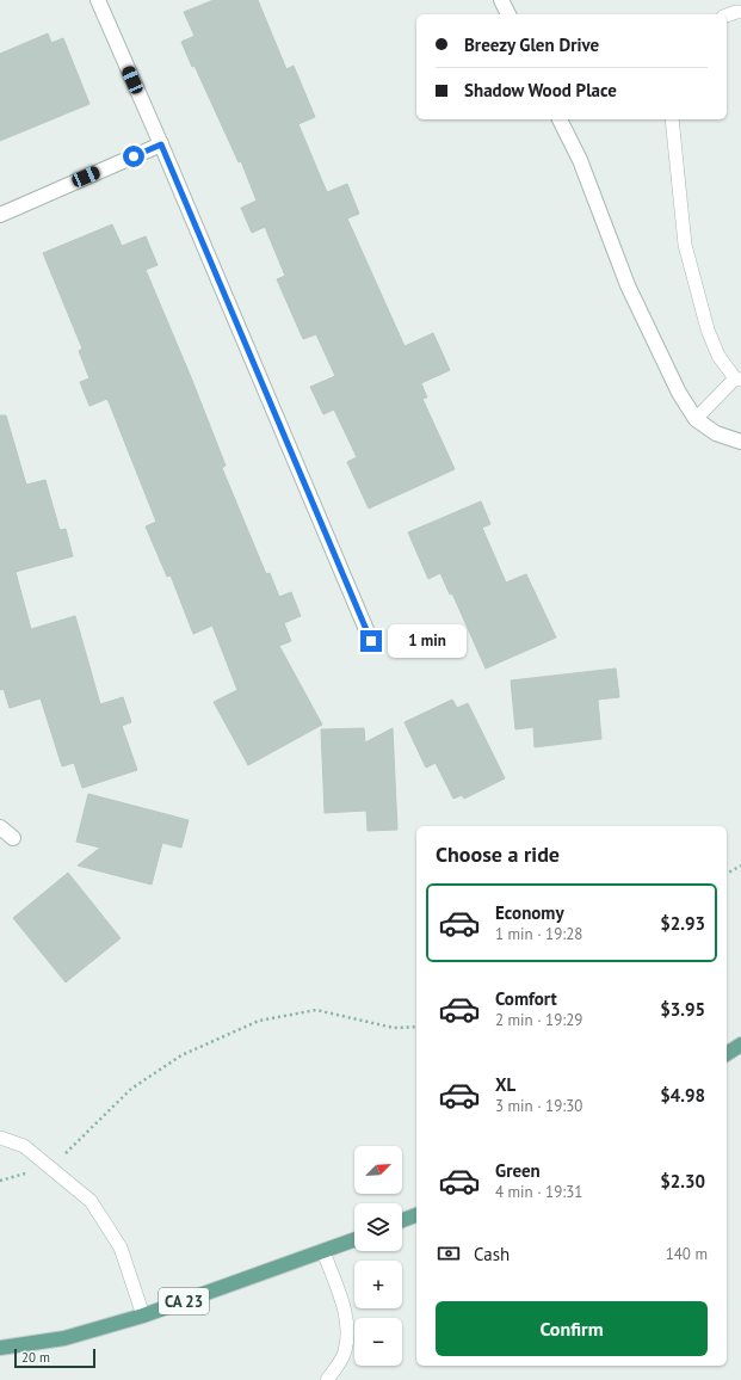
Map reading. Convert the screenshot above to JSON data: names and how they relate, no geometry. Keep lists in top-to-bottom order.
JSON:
{
  "streets": {
    "main road": ["CA 23"]
  },
  "scale_bar": "20 m",
  "north": "top right",
  "page": {
    "banner": ["Breezy Glen Drive", "Shadow Wood Place"],
    "bubble": "1 min",
    "heading": "Choose a ride",
    "list": [
      {
        "name": "Economy",
        "note": "1 min · 19:28",
        "value": "$2.93"
      },
      {
        "name": "Comfort",
        "note": "2 min · 19:29",
        "value": "$3.95"
      },
      {
        "name": "XL",
        "note": "3 min · 19:30",
        "value": "$4.98"
      },
      {
        "name": "Green",
        "note": "4 min · 19:31",
        "value": "$2.30"
      }
    ],
    "map_buttons": ["+", "−"],
    "pay": ["Cash", "140 m"],
    "buttons": "Confirm",
    "scale": "20 m"
  }
}
